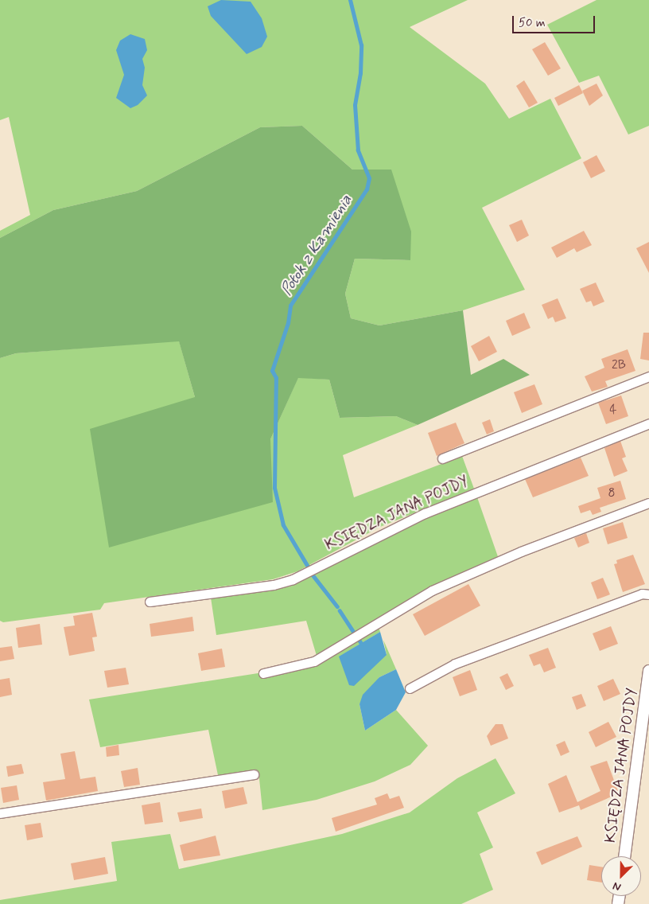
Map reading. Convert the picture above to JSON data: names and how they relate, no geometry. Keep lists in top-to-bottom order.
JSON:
{
  "streets": {
    "street": ["KSIĘDZA JANA POJDY"]
  },
  "water": ["Potok z Kamienia"],
  "house_numbers": ["2B", "4", "8"],
  "scale_bar": "50 m",
  "north": "bottom left"
}
